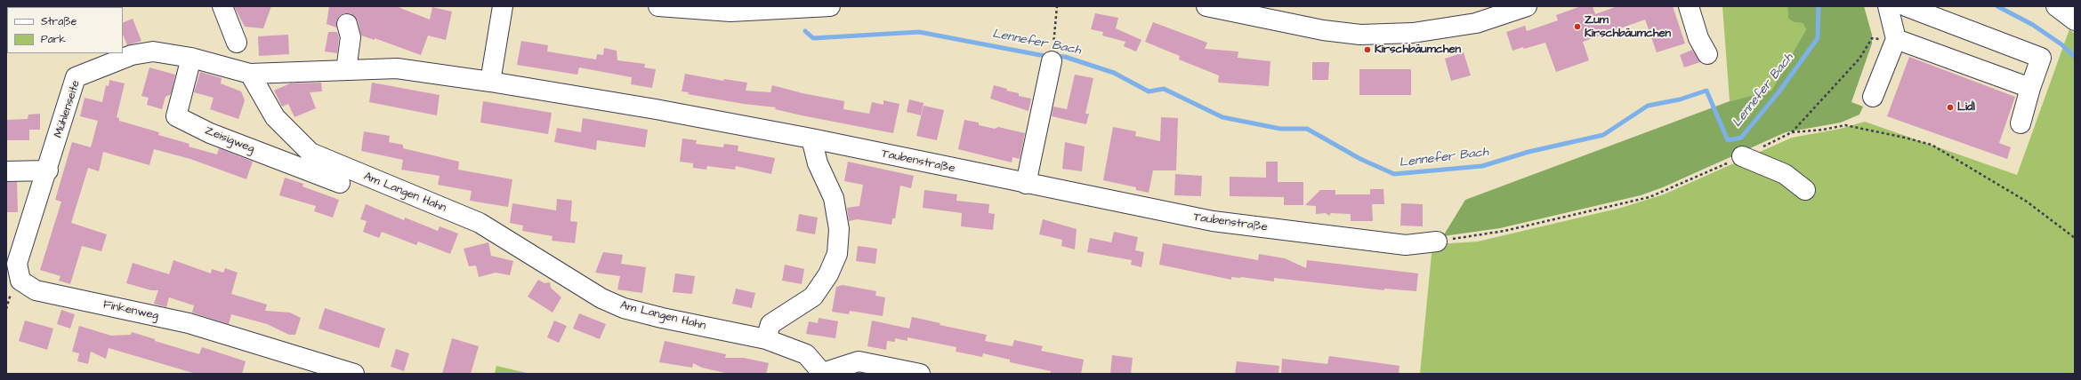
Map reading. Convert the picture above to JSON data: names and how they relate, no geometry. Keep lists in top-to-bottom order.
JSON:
{
  "streets": {
    "street": [
      "Mühlenseite",
      "Zeisigweg",
      "Taubenstraße",
      "Am Langen Hahn",
      "Finkenweg"
    ]
  },
  "crossings": [
    ["Mühlenseite", "Zeisigweg"],
    ["Mühlenseite", "Am Langen Hahn"],
    ["Mühlenseite", "Finkenweg"]
  ],
  "water": ["Lennefer Bach"],
  "places": ["Zum Kirschbäumchen", "Kirschbäumchen", "Lidl"],
  "legend": ["Straße", "Park"]
}
